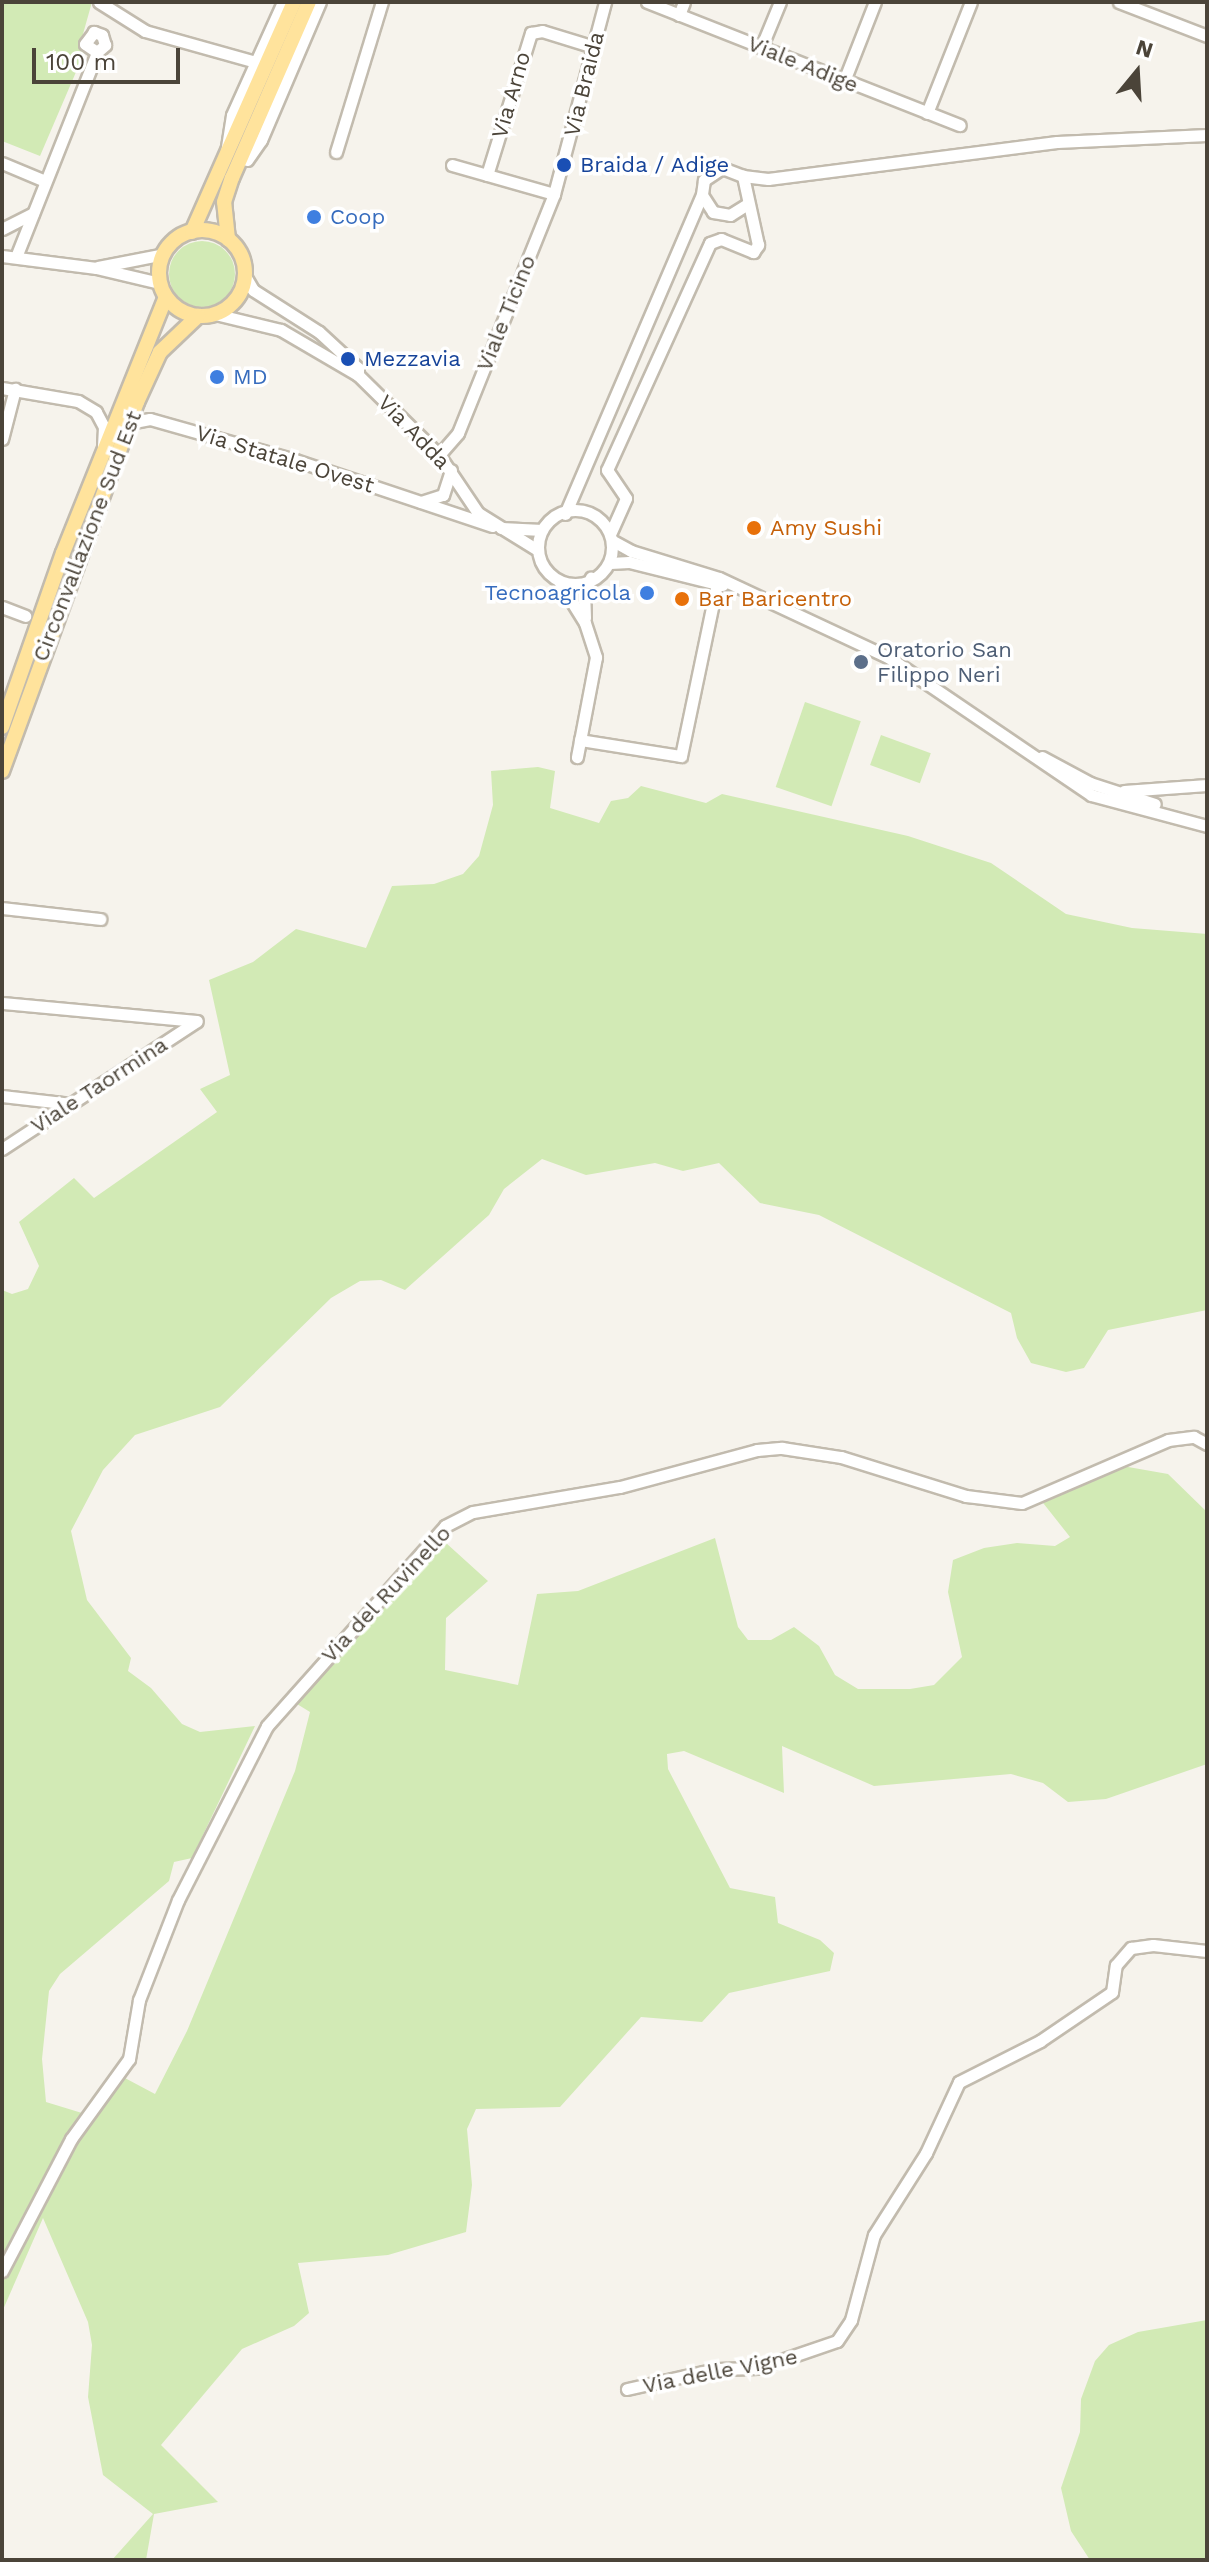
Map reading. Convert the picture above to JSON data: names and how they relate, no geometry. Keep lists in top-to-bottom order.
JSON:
{
  "streets": {
    "main road": ["Circonvallazione Sud Est"],
    "street": [
      "Viale Adige",
      "Via Braida",
      "Via Arno",
      "Viale Ticino",
      "Via Adda",
      "Via Statale Ovest",
      "Viale Taormina",
      "Via del Ruvinello",
      "Via delle Vigne"
    ]
  },
  "crossings": [
    ["Via Braida", "Via Arno"],
    ["Via Braida", "Viale Ticino"],
    ["Viale Ticino", "Via Adda"],
    ["Via Adda", "Via Statale Ovest"],
    ["Via Statale Ovest", "Circonvallazione Sud Est"]
  ],
  "places": [
    "Braida / Adige",
    "Coop",
    "Mezzavia",
    "MD",
    "Amy Sushi",
    "Tecnoagricola",
    "Bar Baricentro",
    "Oratorio San Filippo Neri"
  ],
  "scale_bar": "100 m",
  "north": "top"
}
